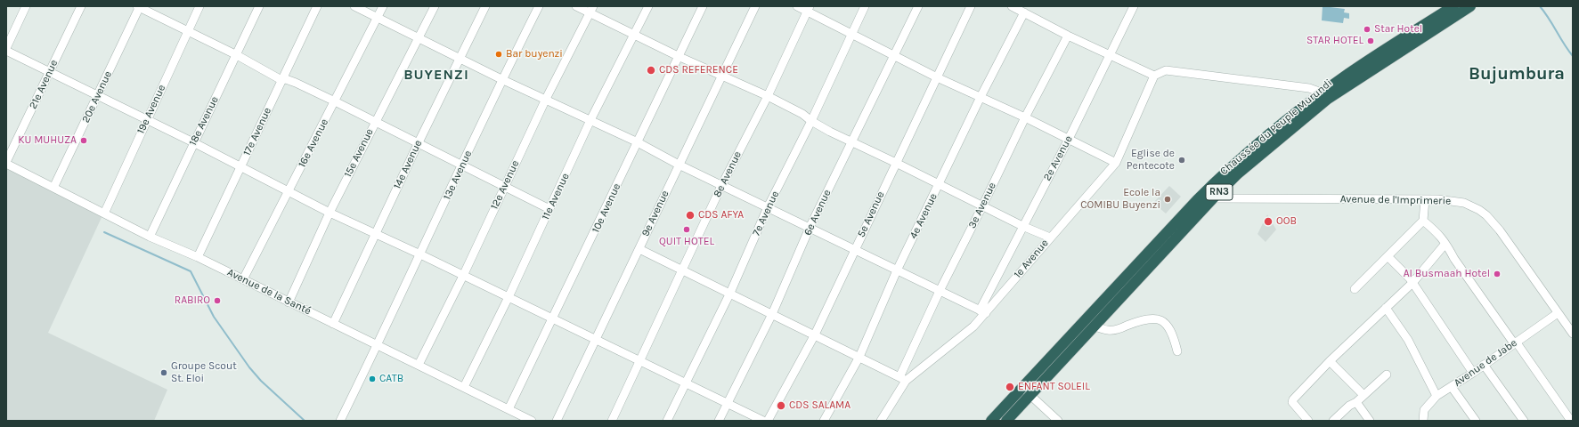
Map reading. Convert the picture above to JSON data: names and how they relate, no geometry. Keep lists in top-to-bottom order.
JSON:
{
  "streets": {
    "highway": ["Chaussée du Peuple Murundi", "RN3"],
    "street": [
      "21e Avenue",
      "20e Avenue",
      "19e Avenue",
      "18e Avenue",
      "17e Avenue",
      "16e Avenue",
      "15e Avenue",
      "2e Avenue",
      "14e Avenue",
      "8e Avenue",
      "13e Avenue",
      "12e Avenue",
      "11e Avenue",
      "Avenue de l'Imprimerie",
      "3e Avenue",
      "10e Avenue",
      "6e Avenue",
      "9e Avenue",
      "7e Avenue",
      "5e Avenue",
      "4e Avenue",
      "1e Avenue",
      "Avenue de la Santé",
      "Avenue de Jabe"
    ]
  },
  "crossings": [
    ["21e Avenue", "Avenue de la Santé"],
    ["20e Avenue", "Avenue de la Santé"],
    ["19e Avenue", "Avenue de la Santé"],
    ["18e Avenue", "Avenue de la Santé"],
    ["Chaussée du Peuple Murundi", "Avenue de l'Imprimerie"],
    ["17e Avenue", "Avenue de la Santé"],
    ["16e Avenue", "Avenue de la Santé"],
    ["15e Avenue", "Avenue de la Santé"],
    ["2e Avenue", "1e Avenue"],
    ["14e Avenue", "Avenue de la Santé"],
    ["13e Avenue", "Avenue de la Santé"],
    ["12e Avenue", "Avenue de la Santé"],
    ["11e Avenue", "Avenue de la Santé"],
    ["Avenue de l'Imprimerie", "Avenue de Jabe"],
    ["3e Avenue", "1e Avenue"],
    ["10e Avenue", "Avenue de la Santé"]
  ],
  "districts": ["Bujumbura", "BUYENZI"],
  "places": [
    "Star Hotel",
    "STAR HOTEL",
    "Bar buyenzi",
    "CDS REFERENCE",
    "KU MUHUZA",
    "Eglise de Pentecote",
    "Ecole la COMIBU Buyenzi",
    "CDS AFYA",
    "OOB",
    "QUIT HOTEL",
    "Al Busmaah Hotel",
    "RABIRO",
    "Groupe Scout St. Eloi",
    "CATB",
    "ENFANT SOLEIL",
    "CDS SALAMA"
  ]
}
